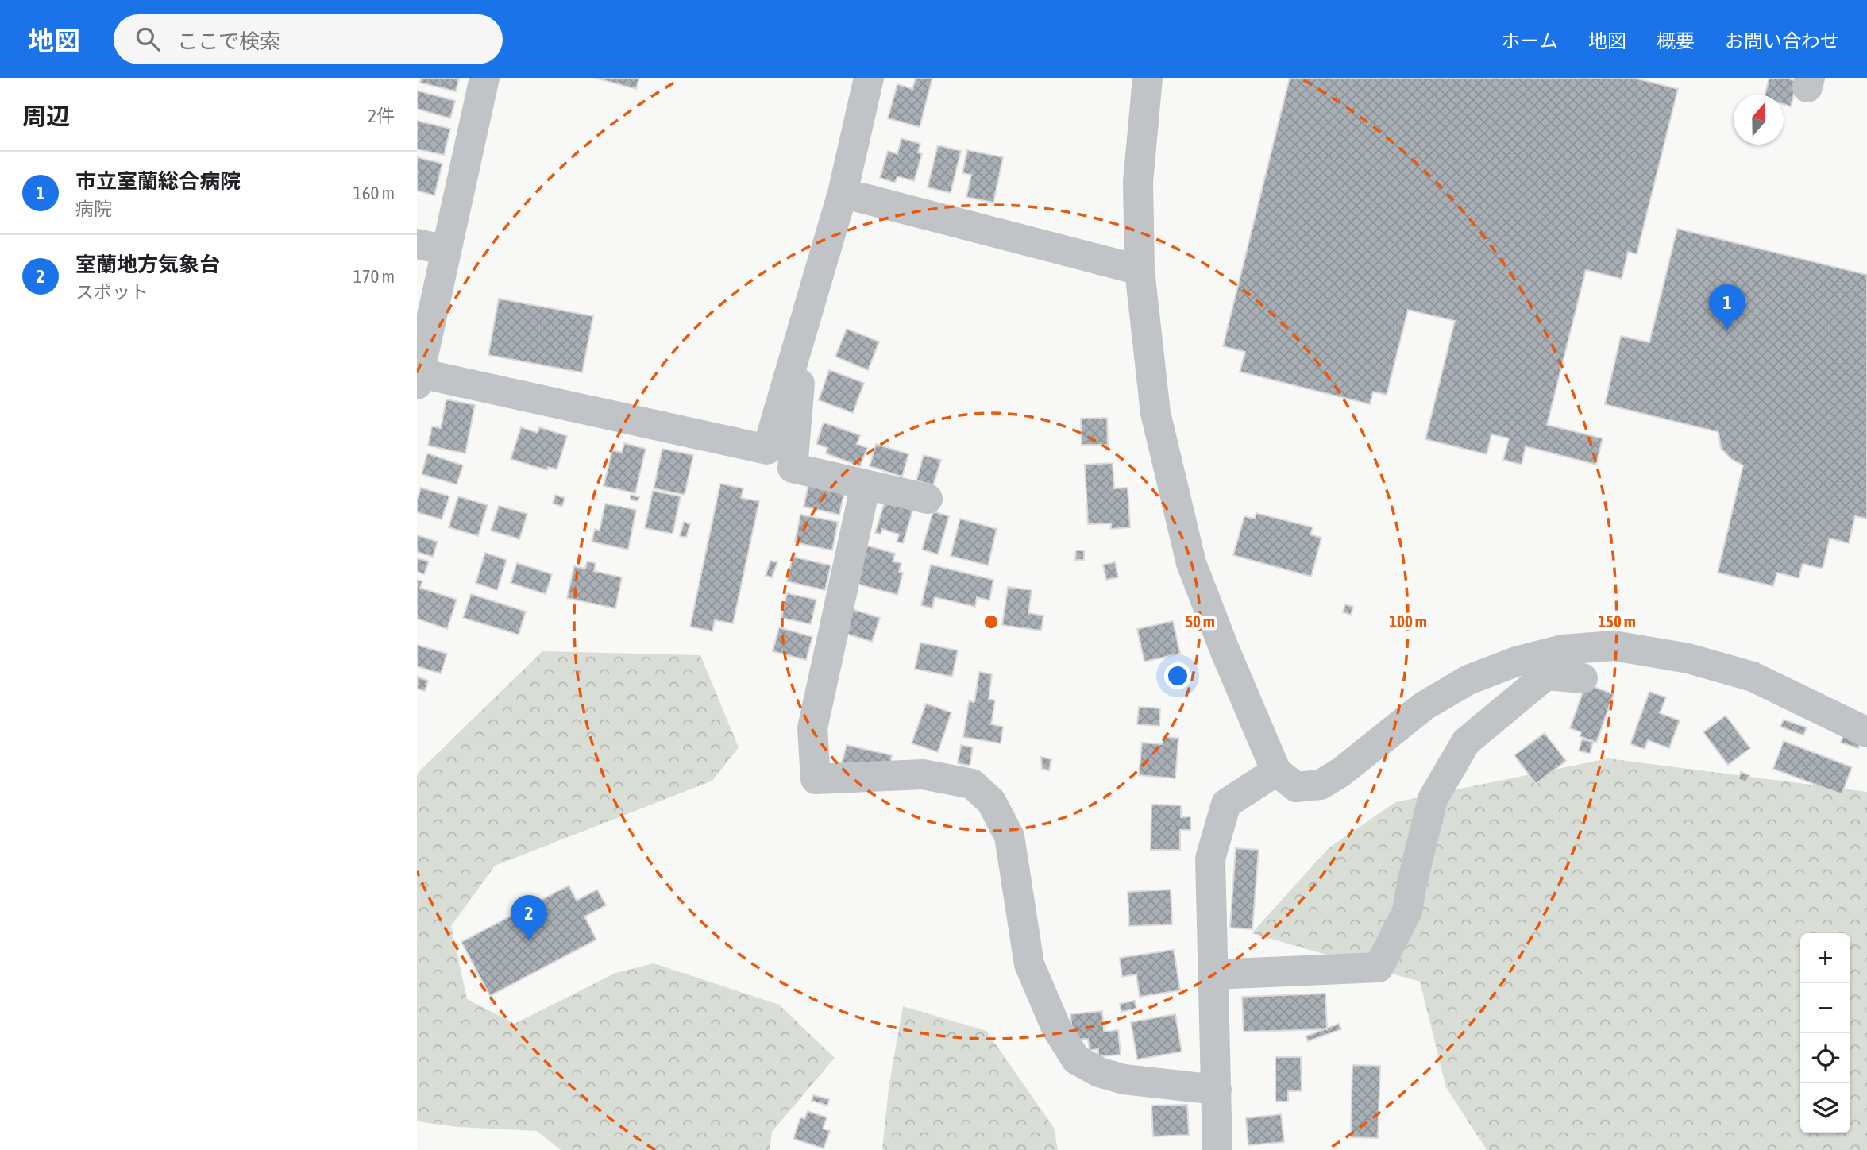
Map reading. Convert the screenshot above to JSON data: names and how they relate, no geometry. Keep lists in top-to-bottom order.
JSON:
{
  "north": "top",
  "page": {
    "header": "地図",
    "search": "ここで検索",
    "nav": [
      "ホーム",
      "地図",
      "概要",
      "お問い合わせ"
    ],
    "heading": ["周辺", "2件"],
    "list": [
      {
        "mark": "1",
        "name": "市立室蘭総合病院",
        "note": "病院",
        "value": "160 m"
      },
      {
        "mark": "2",
        "name": "室蘭地方気象台",
        "note": "スポット",
        "value": "170 m"
      }
    ],
    "pins": ["1", "2"],
    "map_buttons": ["+", "−"]
  },
  "rings": ["50 m", "100 m", "150 m"]
}
